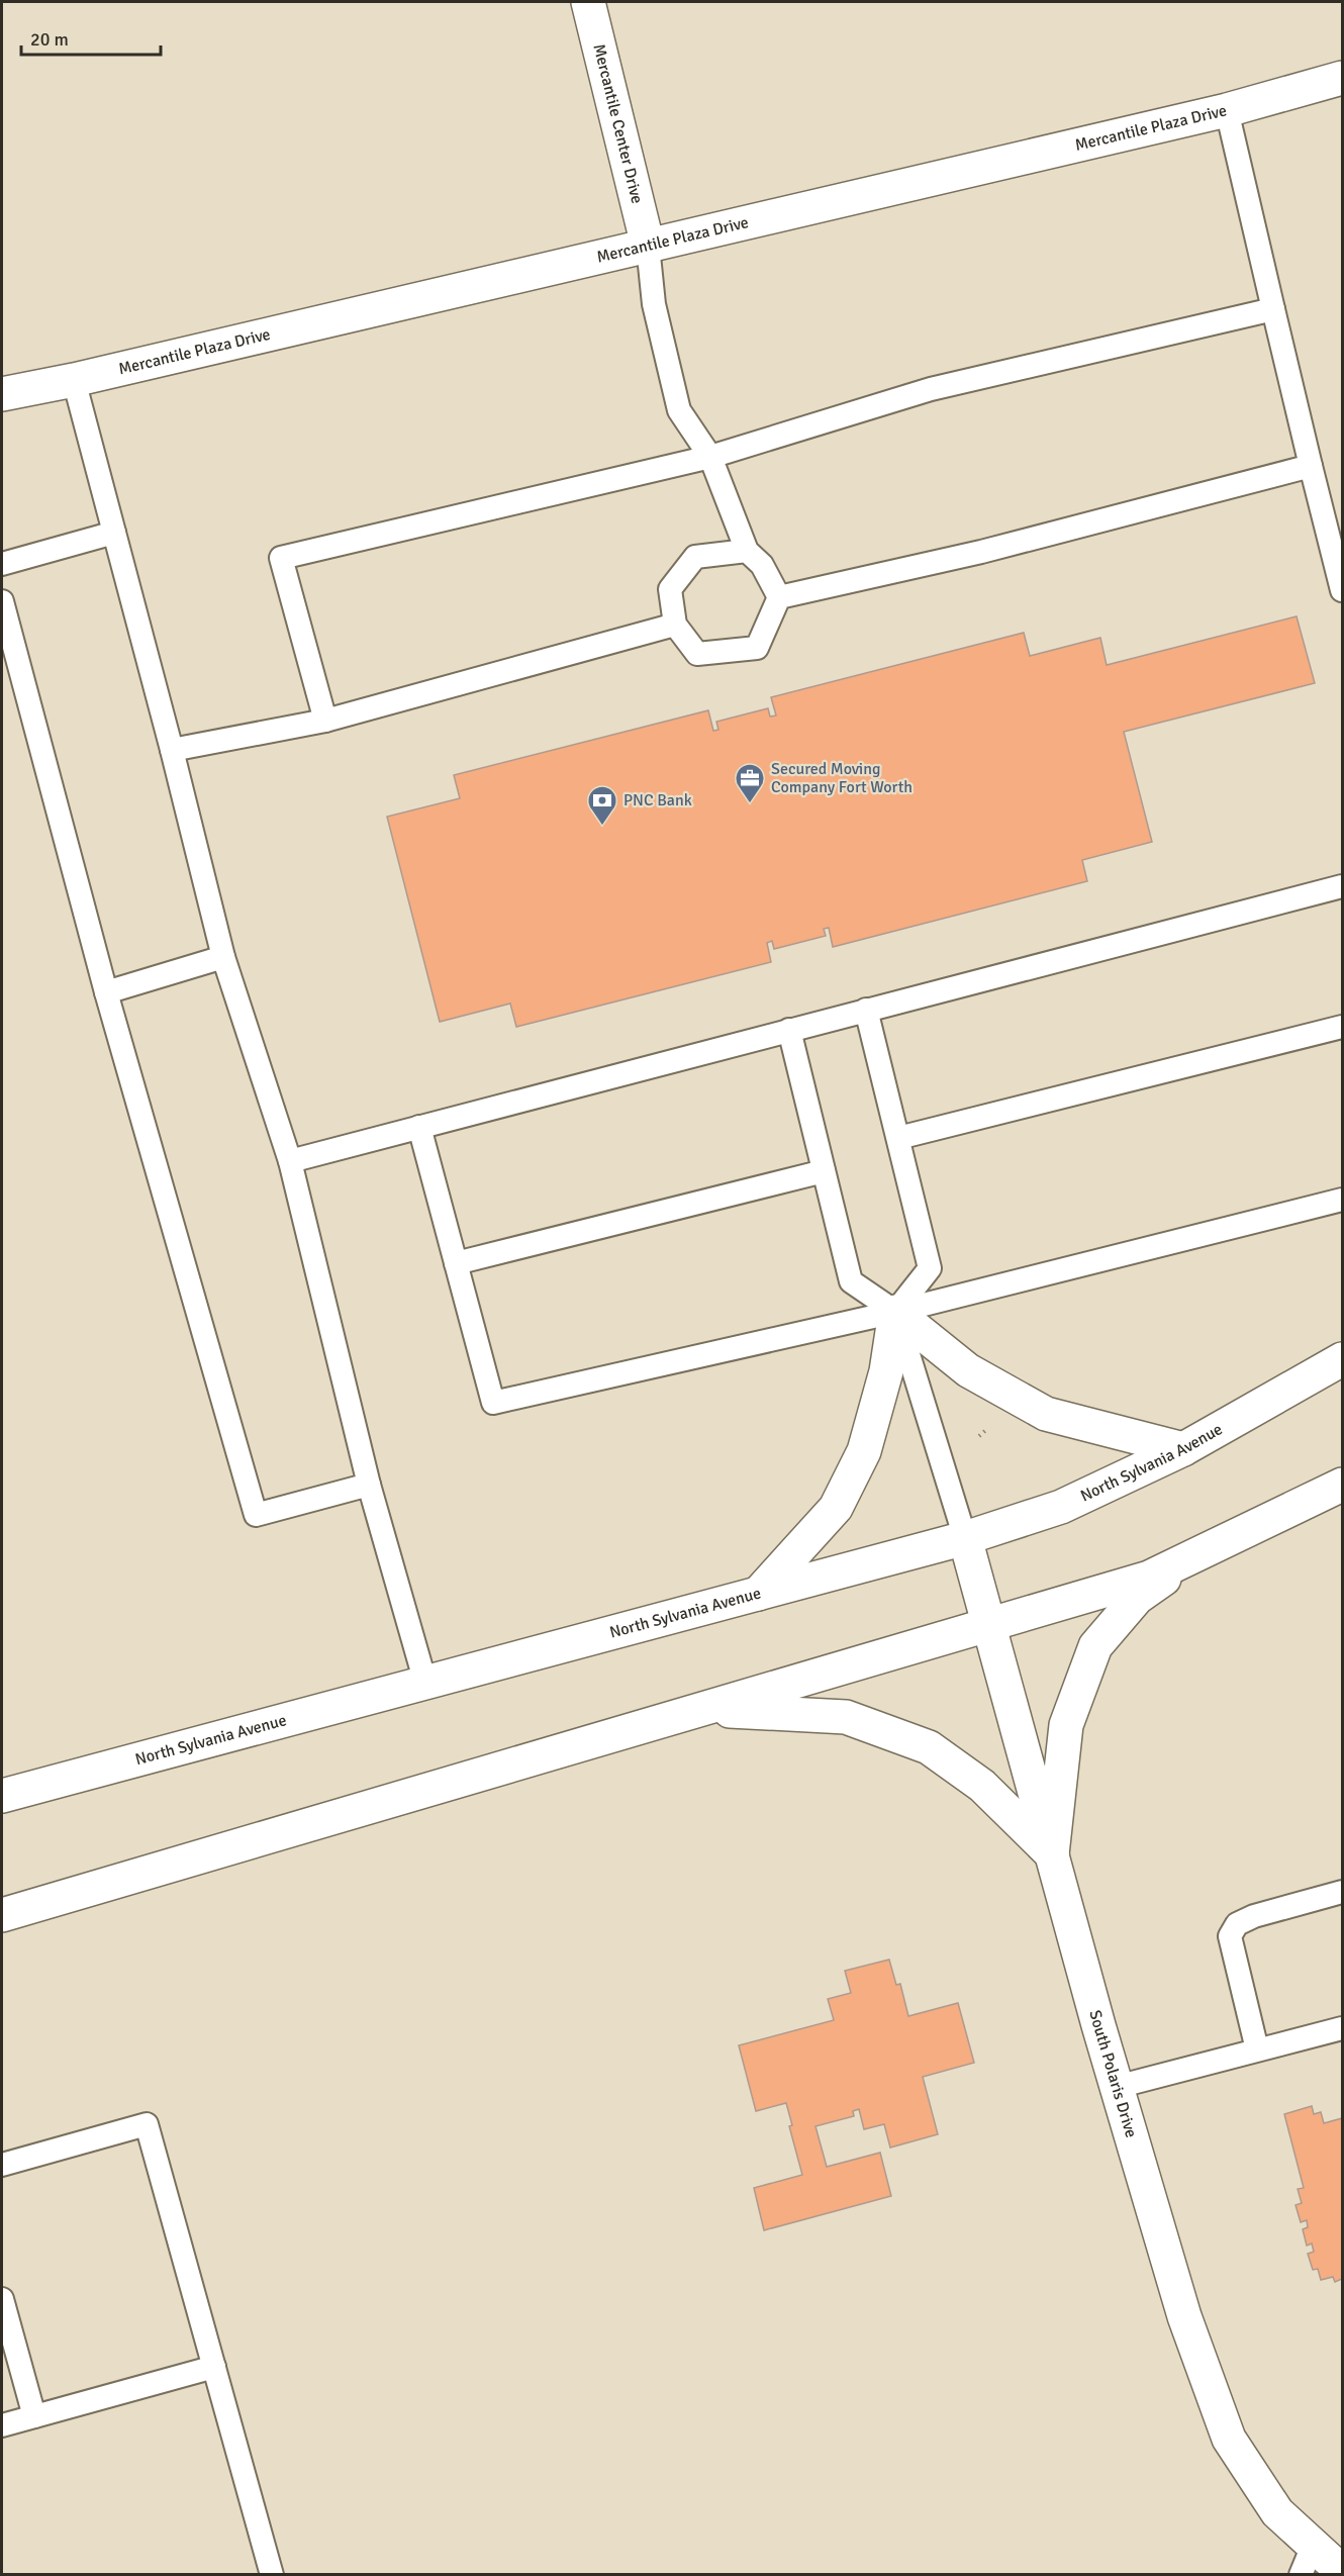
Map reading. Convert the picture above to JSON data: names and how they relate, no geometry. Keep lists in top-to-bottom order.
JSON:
{
  "streets": {
    "main road": [
      "Mercantile Center Drive",
      "Mercantile Plaza Drive",
      "North Sylvania Avenue",
      "South Polaris Drive"
    ]
  },
  "crossings": [
    ["Mercantile Center Drive", "Mercantile Plaza Drive"],
    ["North Sylvania Avenue", "South Polaris Drive"]
  ],
  "places": {
    "office": ["Secured Moving Company Fort Worth"],
    "bank": ["PNC Bank"]
  },
  "scale_bar": "20 m"
}
